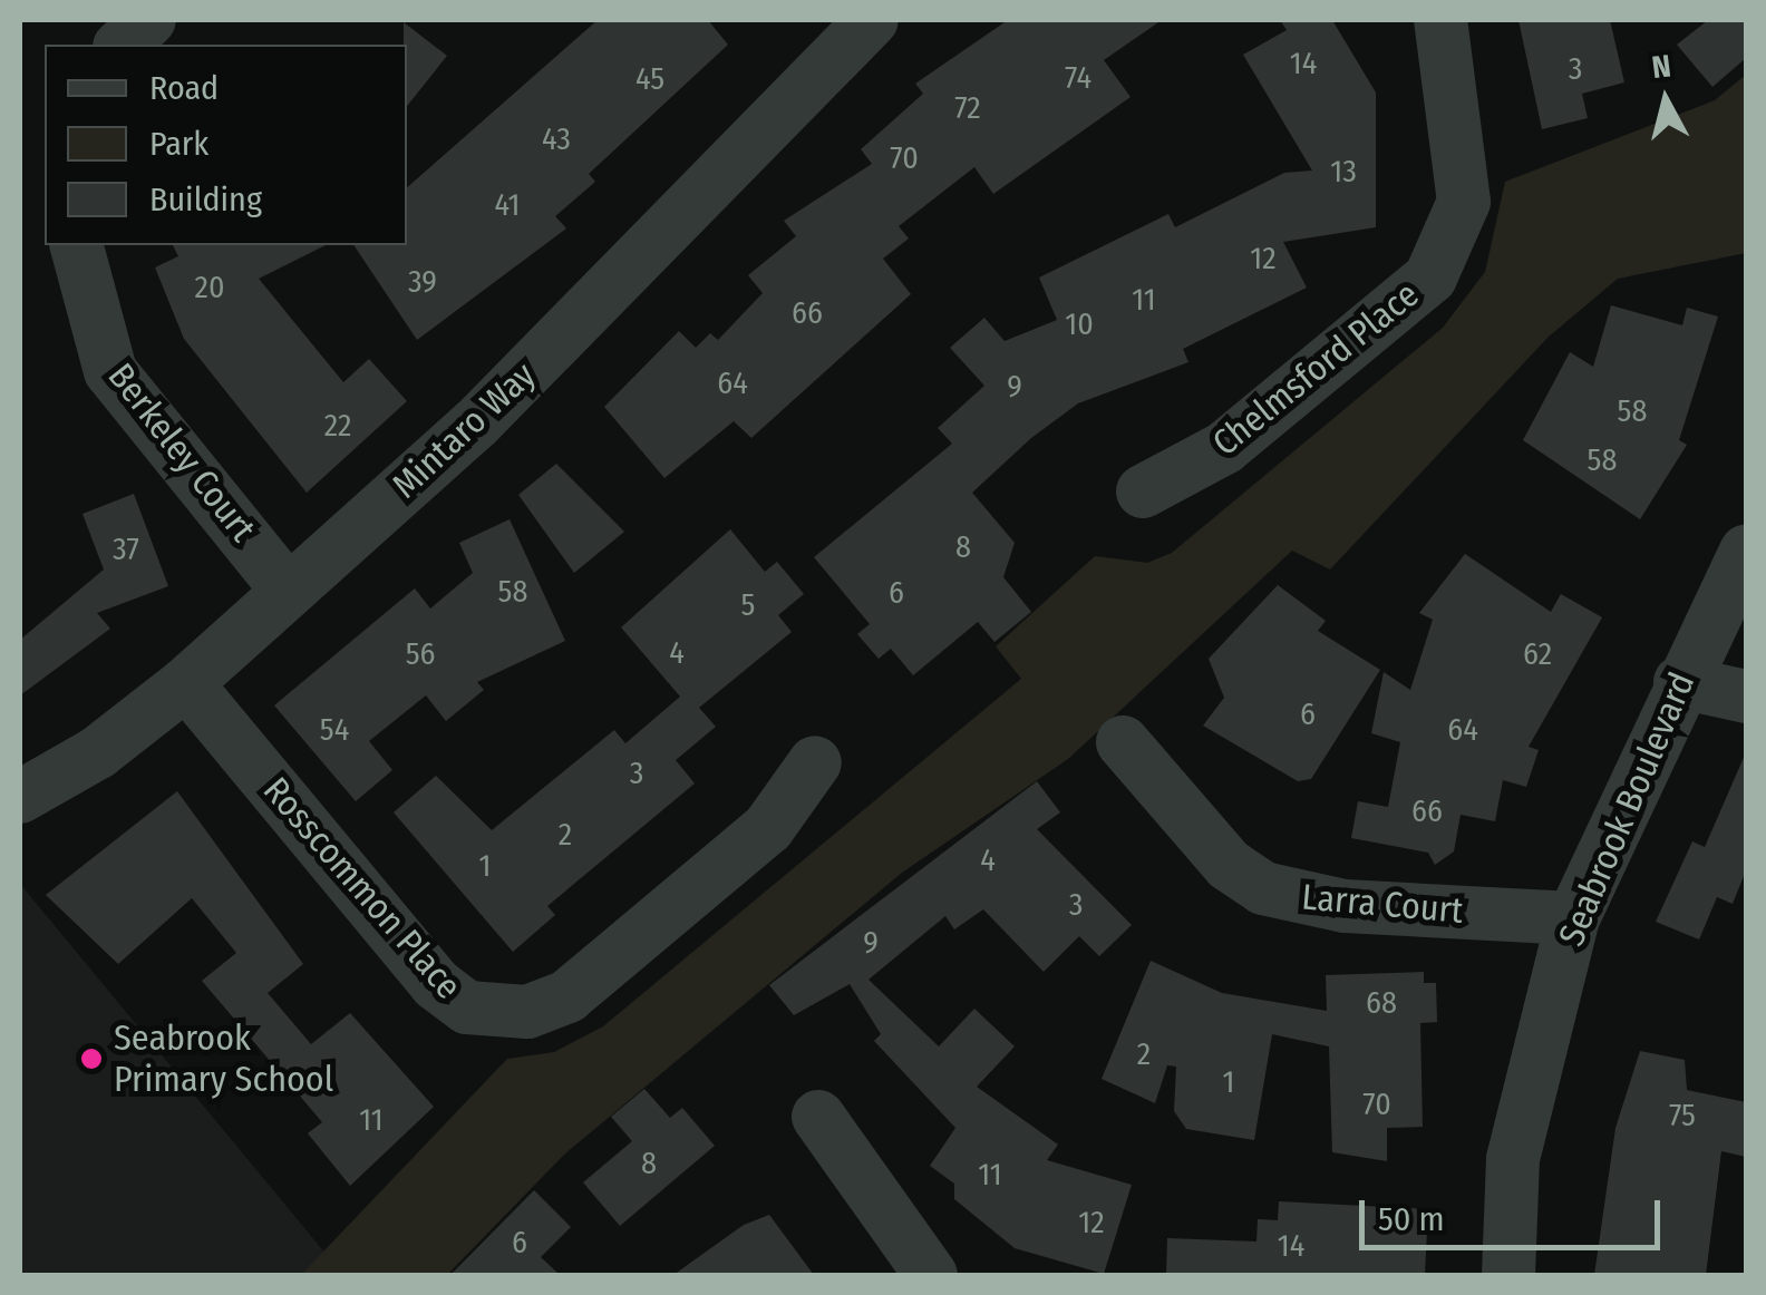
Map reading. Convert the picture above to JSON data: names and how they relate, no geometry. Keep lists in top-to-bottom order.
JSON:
{
  "streets": {
    "street": [
      "Chelmsford Place",
      "Mintaro Way",
      "Berkeley Court",
      "Seabrook Boulevard",
      "Rosscommon Place",
      "Larra Court"
    ]
  },
  "crossings": [
    ["Mintaro Way", "Berkeley Court"],
    ["Mintaro Way", "Rosscommon Place"],
    ["Seabrook Boulevard", "Larra Court"]
  ],
  "places": ["Seabrook Primary School"],
  "house_numbers": [
    "14",
    "3",
    "74",
    "45",
    "72",
    "43",
    "70",
    "13",
    "41",
    "12",
    "39",
    "20",
    "11",
    "66",
    "10",
    "64",
    "9",
    "58",
    "22",
    "58",
    "8",
    "37",
    "58",
    "6",
    "5",
    "4",
    "56",
    "62",
    "6",
    "54",
    "64",
    "3",
    "66",
    "2",
    "4",
    "1",
    "3",
    "9",
    "68",
    "2",
    "1",
    "70",
    "75",
    "11",
    "8",
    "11",
    "12",
    "6",
    "14"
  ],
  "legend": ["Road", "Park", "Building"],
  "scale_bar": "50 m",
  "north": "top"
}
